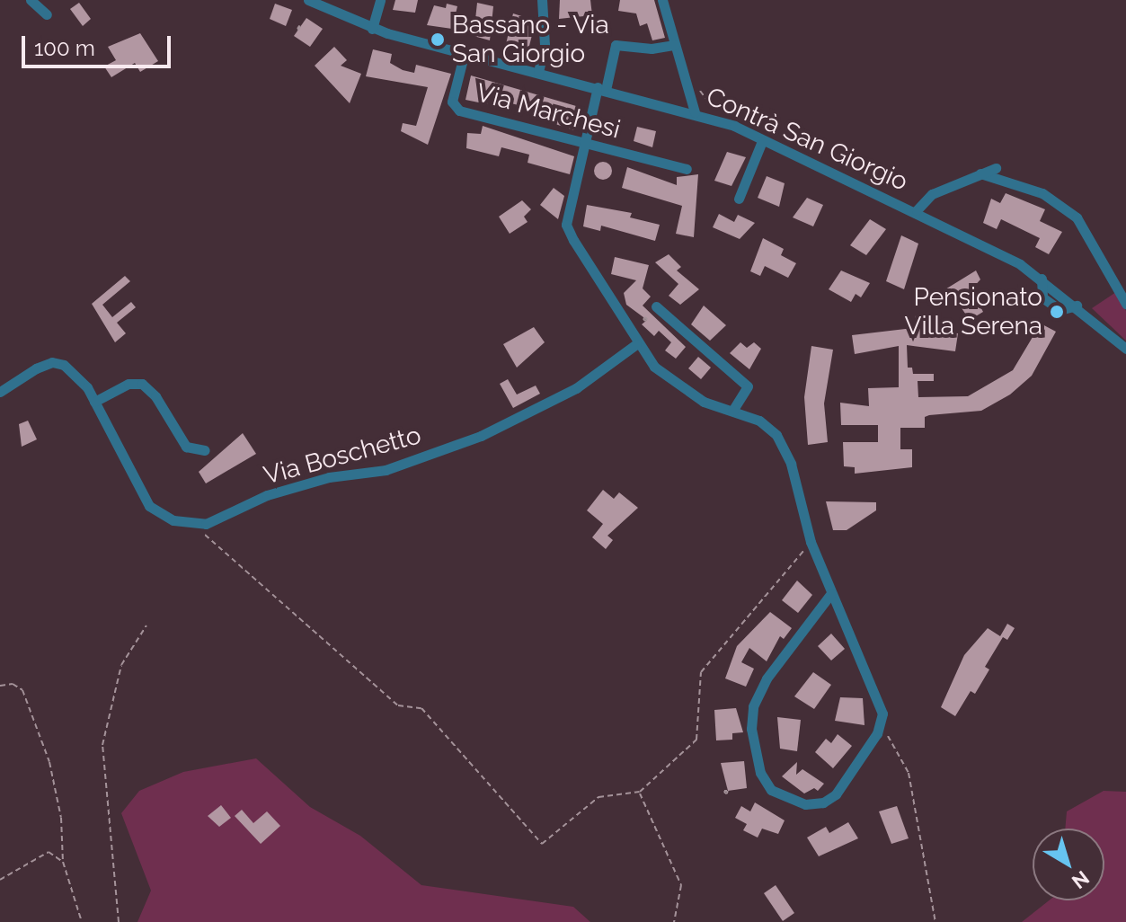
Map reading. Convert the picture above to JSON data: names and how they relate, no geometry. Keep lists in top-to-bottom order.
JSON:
{
  "streets": {
    "street": ["Via Marchesi", "Contrà San Giorgio", "Via Boschetto"]
  },
  "crossings": [
    ["Via Marchesi", "Contrà San Giorgio"]
  ],
  "places": ["Bassano - Via San Giorgio", "Pensionato Villa Serena"],
  "scale_bar": "100 m",
  "north": "bottom right"
}
